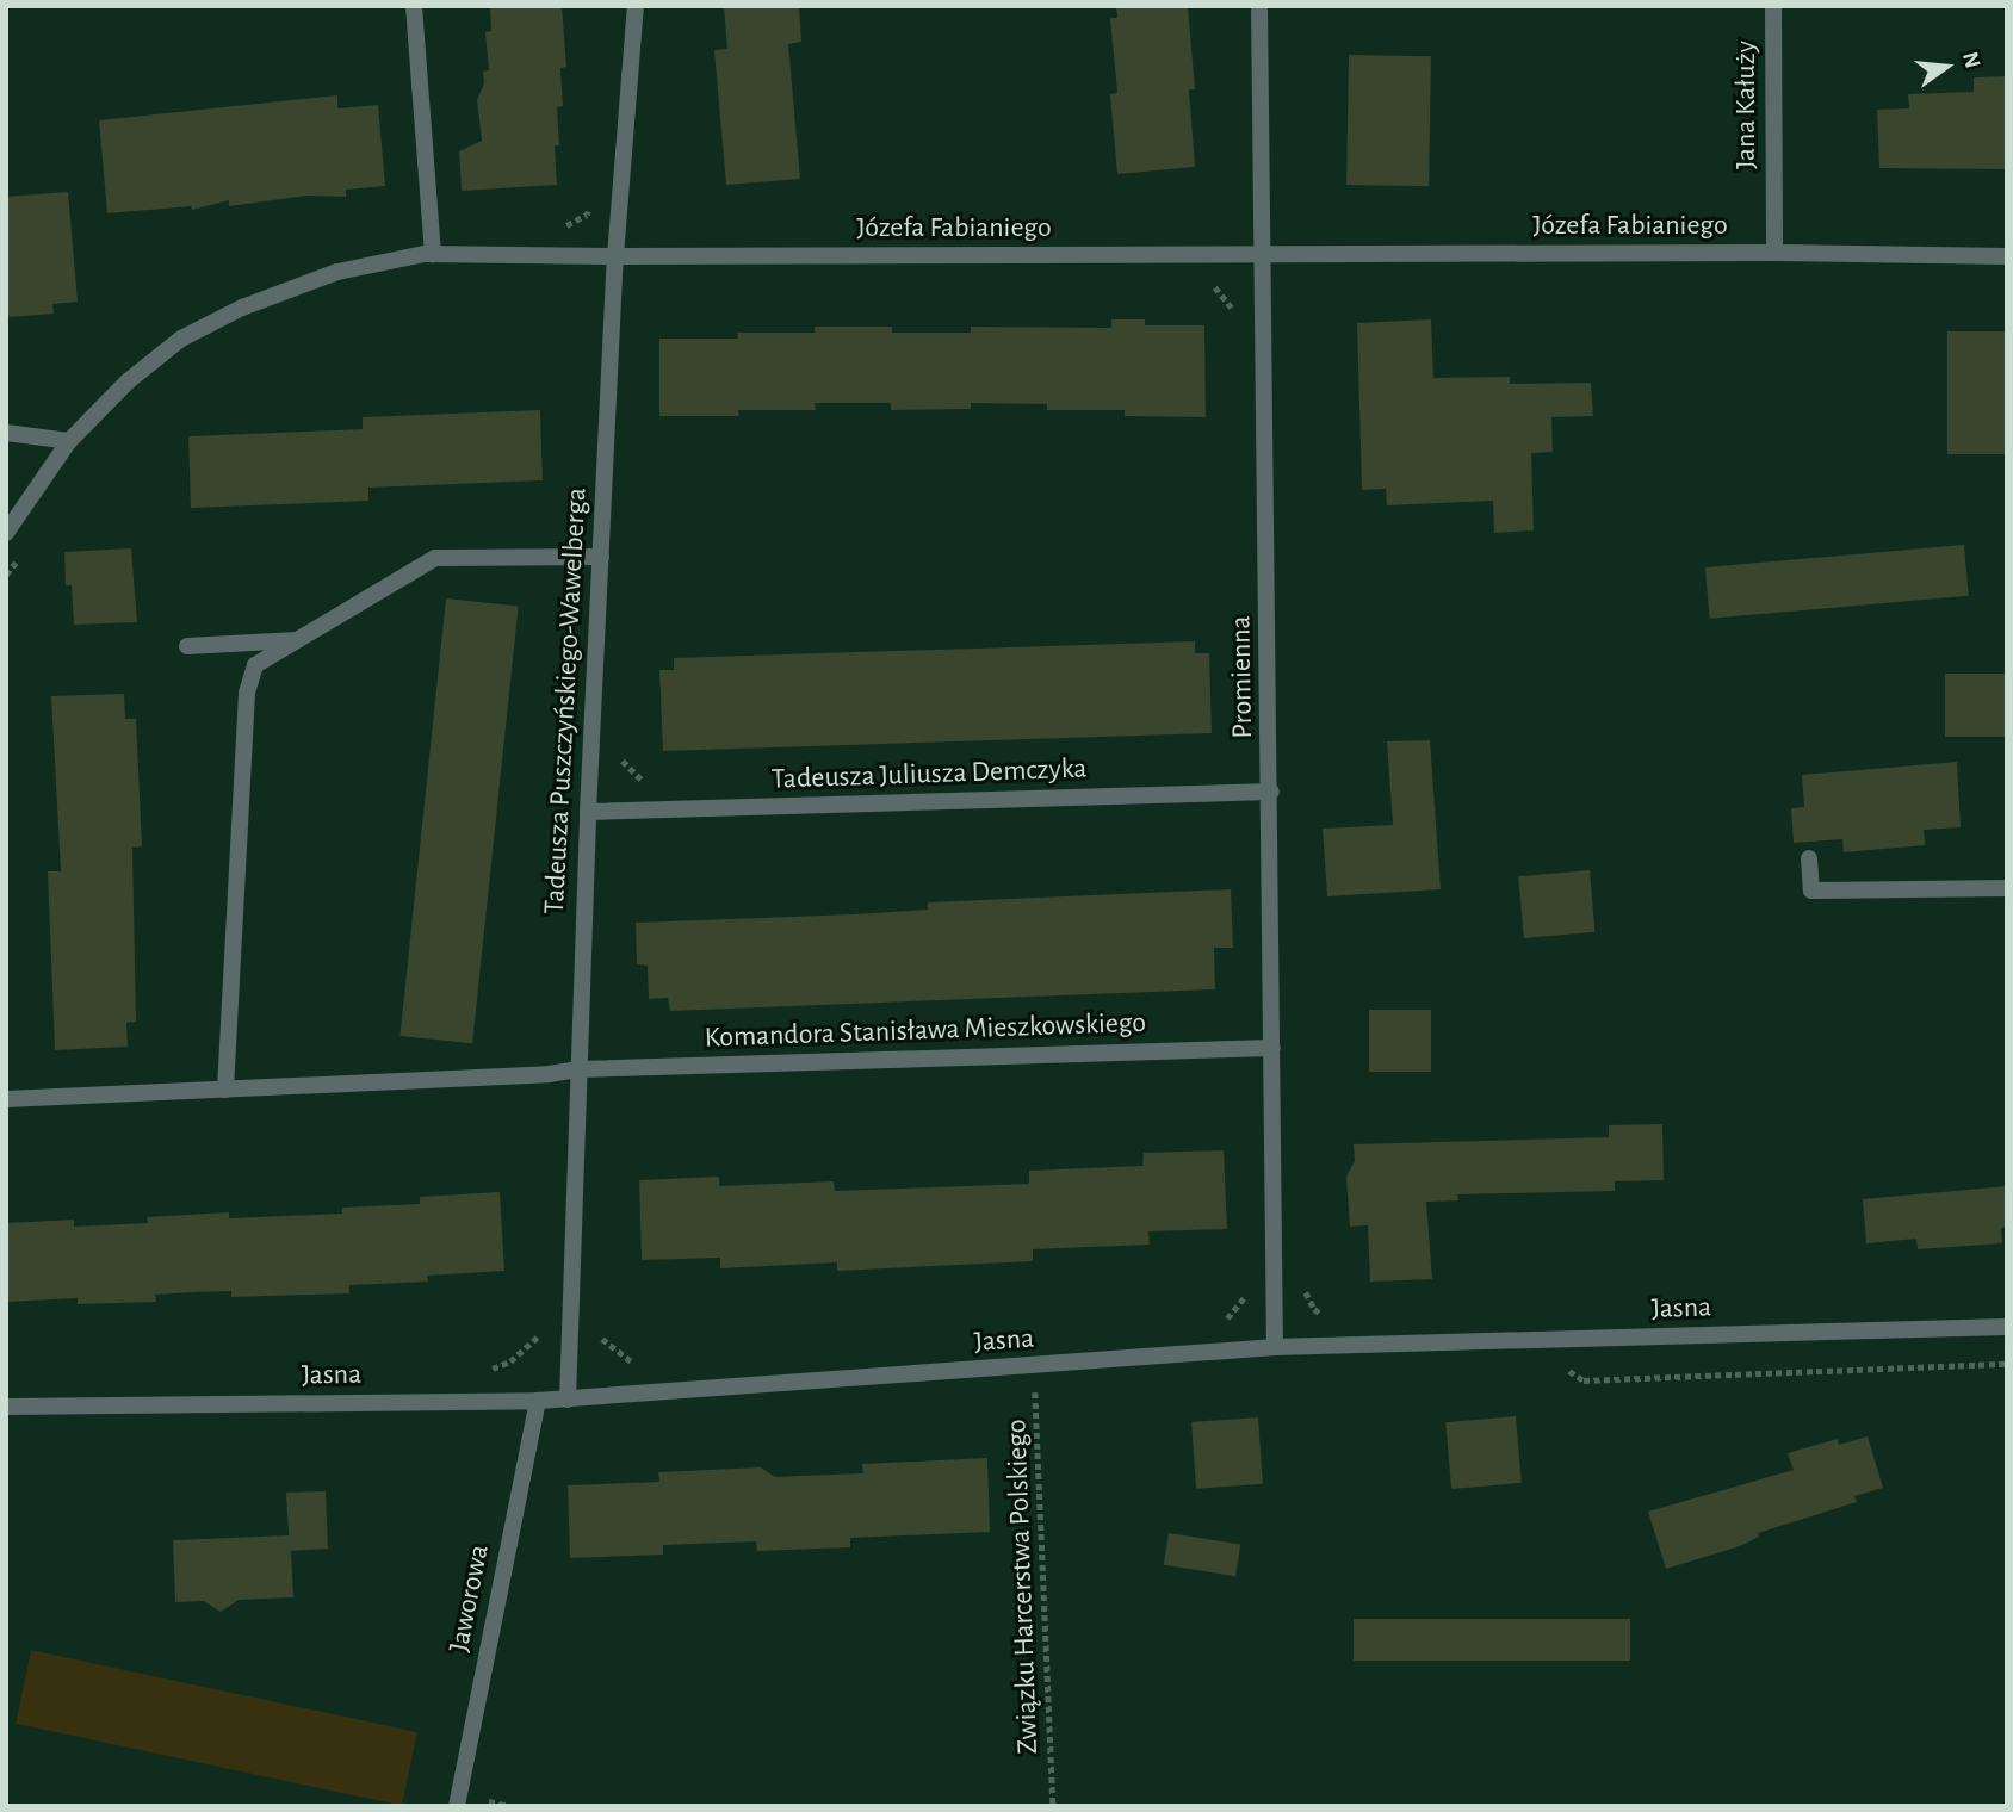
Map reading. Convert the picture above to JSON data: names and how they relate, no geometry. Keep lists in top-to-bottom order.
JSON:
{
  "streets": {
    "street": [
      "Jana Kałuży",
      "Józefa Fabianiego",
      "Promienna",
      "Tadeusza Puszczyńskiego-Wawelberga",
      "Tadeusza Juliusza Demczyka",
      "Komandora Stanisława Mieszkowskiego",
      "Jasna",
      "Jaworowa"
    ],
    "path": ["Związku Harcerstwa Polskiego"]
  },
  "crossings": [
    ["Jana Kałuży", "Józefa Fabianiego"],
    ["Józefa Fabianiego", "Promienna"],
    ["Józefa Fabianiego", "Tadeusza Puszczyńskiego-Wawelberga"],
    ["Promienna", "Tadeusza Juliusza Demczyka"],
    ["Promienna", "Komandora Stanisława Mieszkowskiego"],
    ["Promienna", "Jasna"],
    ["Tadeusza Puszczyńskiego-Wawelberga", "Tadeusza Juliusza Demczyka"],
    ["Tadeusza Puszczyńskiego-Wawelberga", "Komandora Stanisława Mieszkowskiego"],
    ["Tadeusza Puszczyńskiego-Wawelberga", "Jasna"],
    ["Jasna", "Związku Harcerstwa Polskiego"],
    ["Jasna", "Jaworowa"]
  ],
  "north": "right"
}
